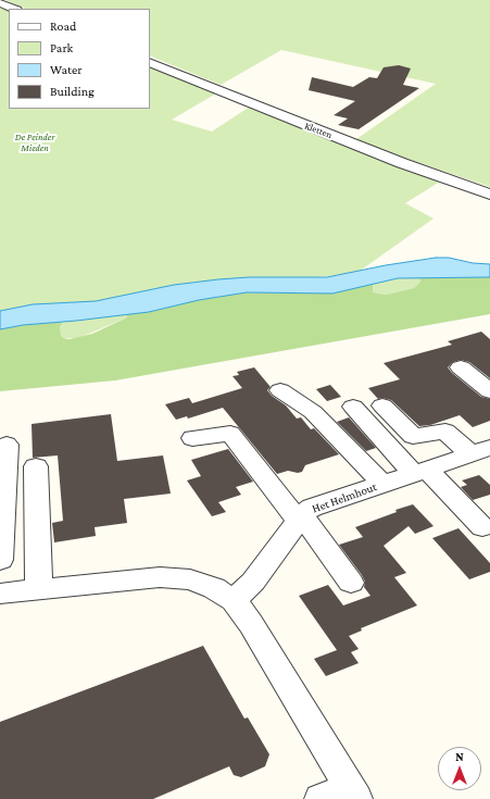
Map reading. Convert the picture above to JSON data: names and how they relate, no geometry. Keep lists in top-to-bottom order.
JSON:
{
  "streets": {
    "street": ["Kletten", "Het Helmhout"]
  },
  "parks": ["De Peinder Mieden"],
  "legend": [
    "Road",
    "Park",
    "Water",
    "Building"
  ],
  "north": "top"
}
